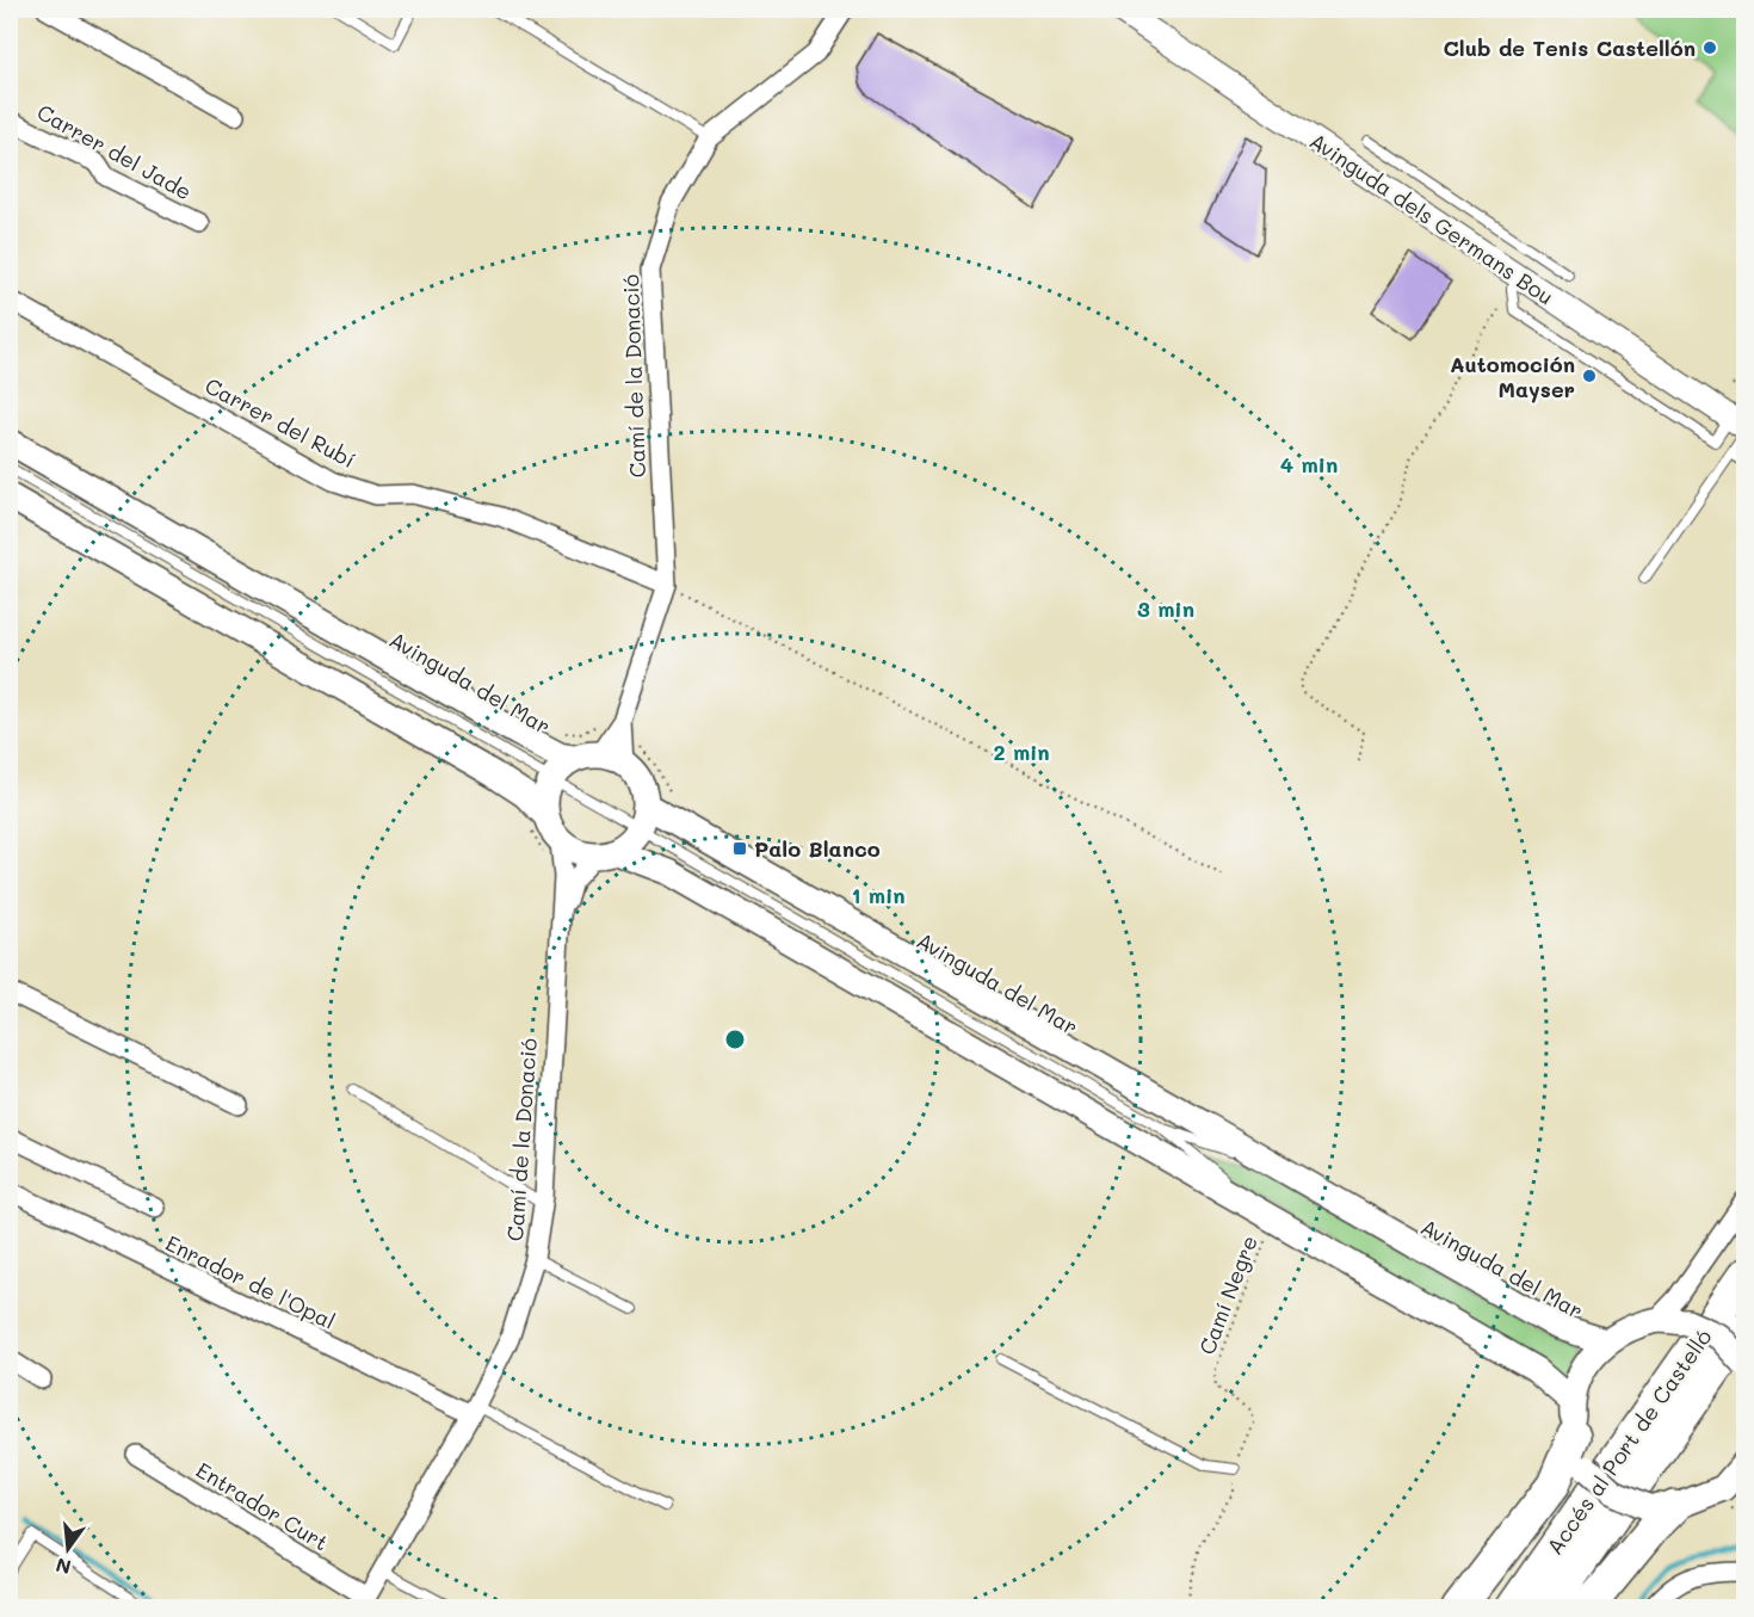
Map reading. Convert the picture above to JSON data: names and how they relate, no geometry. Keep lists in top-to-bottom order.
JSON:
{
  "streets": {
    "highway": ["Accés al Port de Castelló"],
    "main road": ["Avinguda del Mar"],
    "street": [
      "Carrer del Jade",
      "Avinguda dels Germans Bou",
      "Camí de la Donació",
      "Carrer del Rubí",
      "Enrador de l'Opal",
      "Entrador Curt"
    ],
    "path": ["Camí Negre"]
  },
  "crossings": [
    ["Camí de la Donació", "Carrer del Rubí"],
    ["Camí de la Donació", "Avinguda del Mar"],
    ["Camí de la Donació", "Enrador de l'Opal"],
    ["Camí de la Donació", "Entrador Curt"],
    ["Avinguda del Mar", "Camí Negre"]
  ],
  "places": {
    "other": ["Club de Tenis Castellón", "Automoción Mayser"],
    "transit": ["Palo Blanco"]
  },
  "north": "bottom",
  "rings": [
    "4 min",
    "3 min",
    "2 min",
    "1 min"
  ]
}
